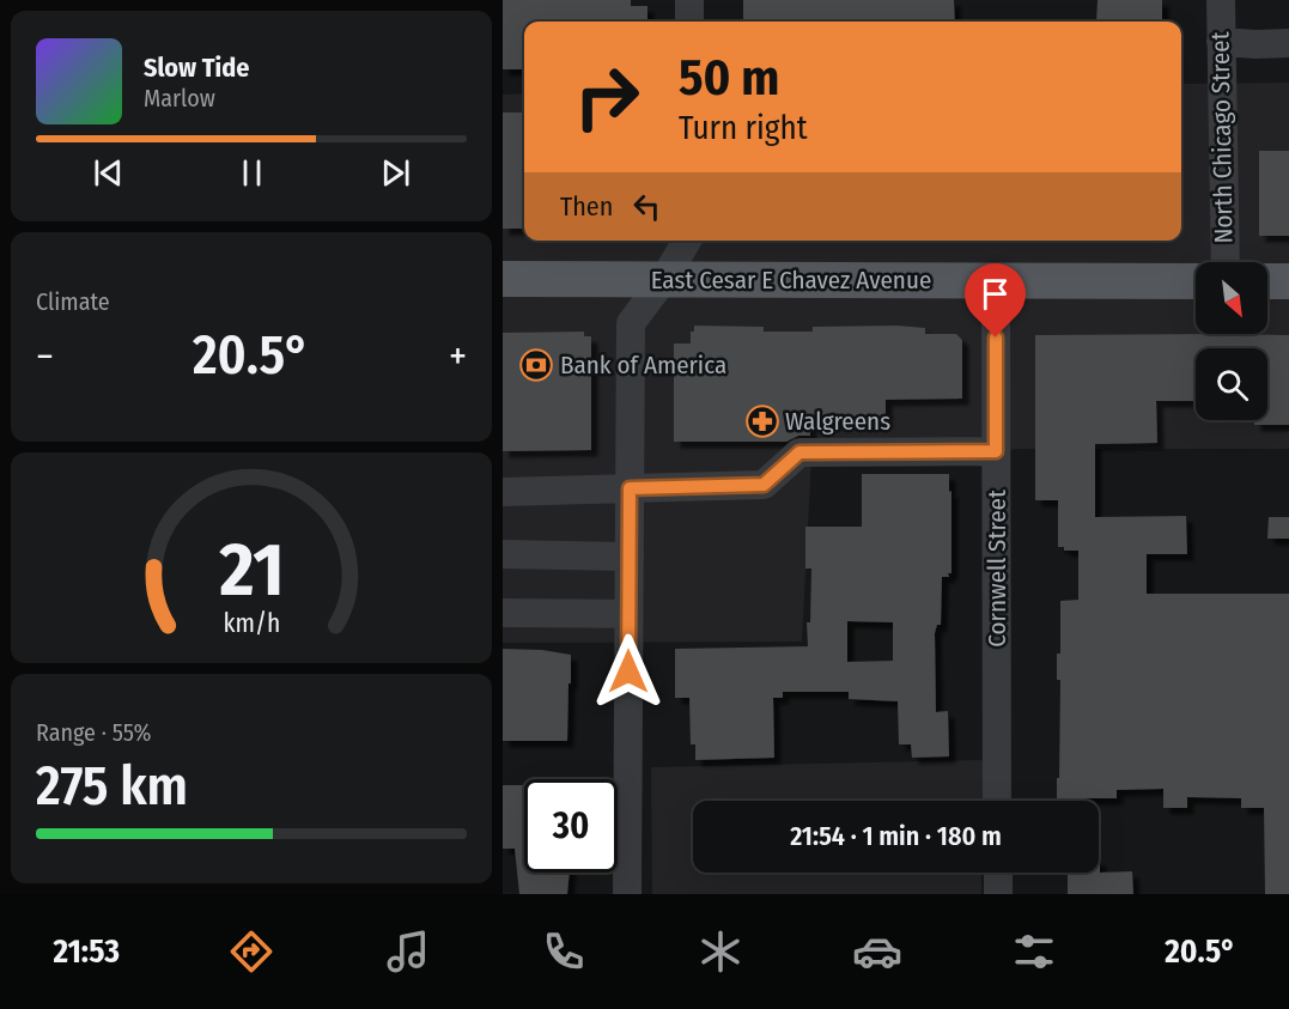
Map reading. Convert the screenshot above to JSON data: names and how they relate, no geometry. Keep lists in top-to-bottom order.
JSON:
{
  "streets": {
    "main road": ["East Cesar E Chavez Avenue"],
    "street": ["North Chicago Street", "Cornwell Street"]
  },
  "crossings": [
    ["East Cesar E Chavez Avenue", "Cornwell Street"]
  ],
  "places": {
    "bank": ["Bank of America"],
    "pharmacy": ["Walgreens"]
  },
  "north": "bottom right",
  "page": {
    "turn": ["50 m", "Turn right"],
    "song": ["Slow Tide", "Marlow"],
    "then": "Then",
    "tile": [
      "Climate",
      ["Range · 55%", "275 km"]
    ],
    "heat": ["−", "20.5°", "+"],
    "limit": "30",
    "trip": "21:54 · 1 min · 180 m",
    "tabs": ["21:53", "20.5°"],
    "gauge": ["21", "km/h"]
  }
}
